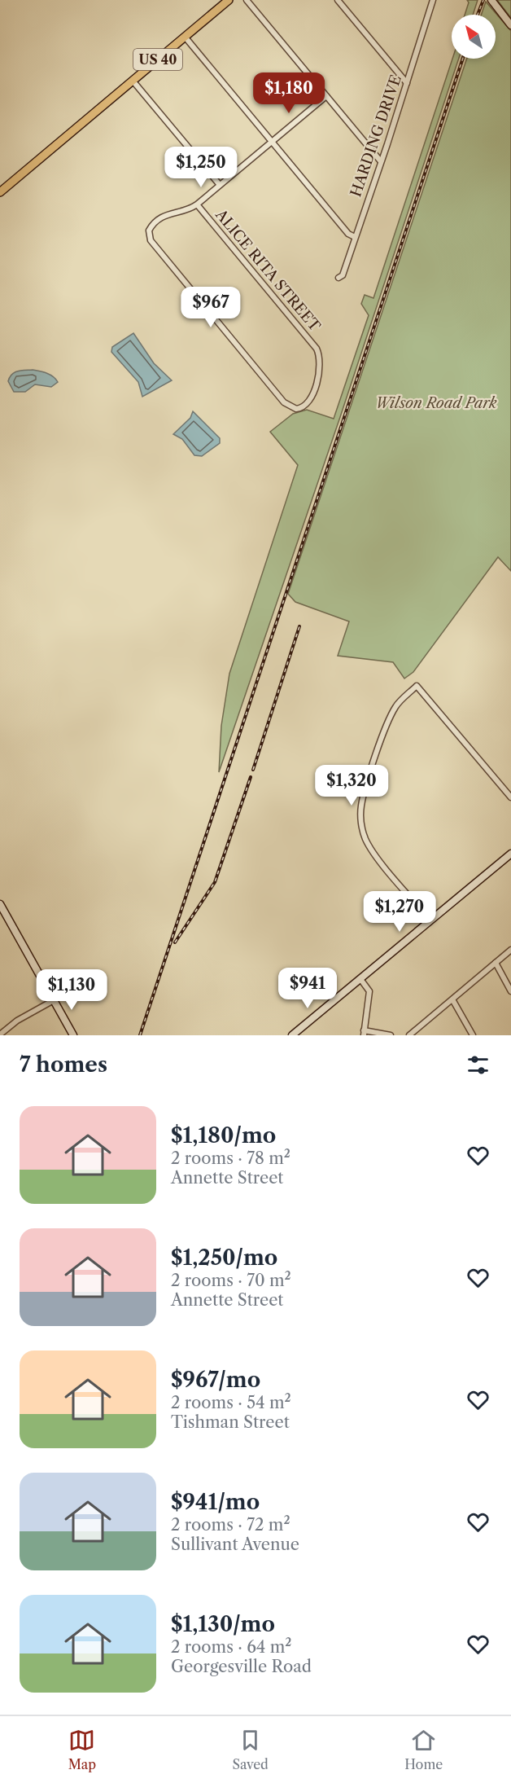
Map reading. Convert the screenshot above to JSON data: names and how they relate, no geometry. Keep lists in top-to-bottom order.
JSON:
{
  "streets": {
    "main road": ["US 40"],
    "street": ["HARDING DRIVE", "ALICE RITA STREET"]
  },
  "parks": ["Wilson Road Park"],
  "north": "top left",
  "page": {
    "price": [
      "$1,180",
      "$1,250",
      "$967",
      "$1,320",
      "$1,270",
      "$941",
      "$1,130"
    ],
    "heading": "7 homes",
    "list": [
      {
        "name": "$1,180/mo",
        "note": "2 rooms · 78 m² · Annette Street"
      },
      {
        "name": "$1,250/mo",
        "note": "2 rooms · 70 m² · Annette Street"
      },
      {
        "name": "$967/mo",
        "note": "2 rooms · 54 m² · Tishman Street"
      },
      {
        "name": "$941/mo",
        "note": "2 rooms · 72 m² · Sullivant Avenue"
      },
      {
        "name": "$1,130/mo",
        "note": "2 rooms · 64 m² · Georgesville Road"
      }
    ],
    "tabs": ["Map", "Saved", "Home"]
  }
}
